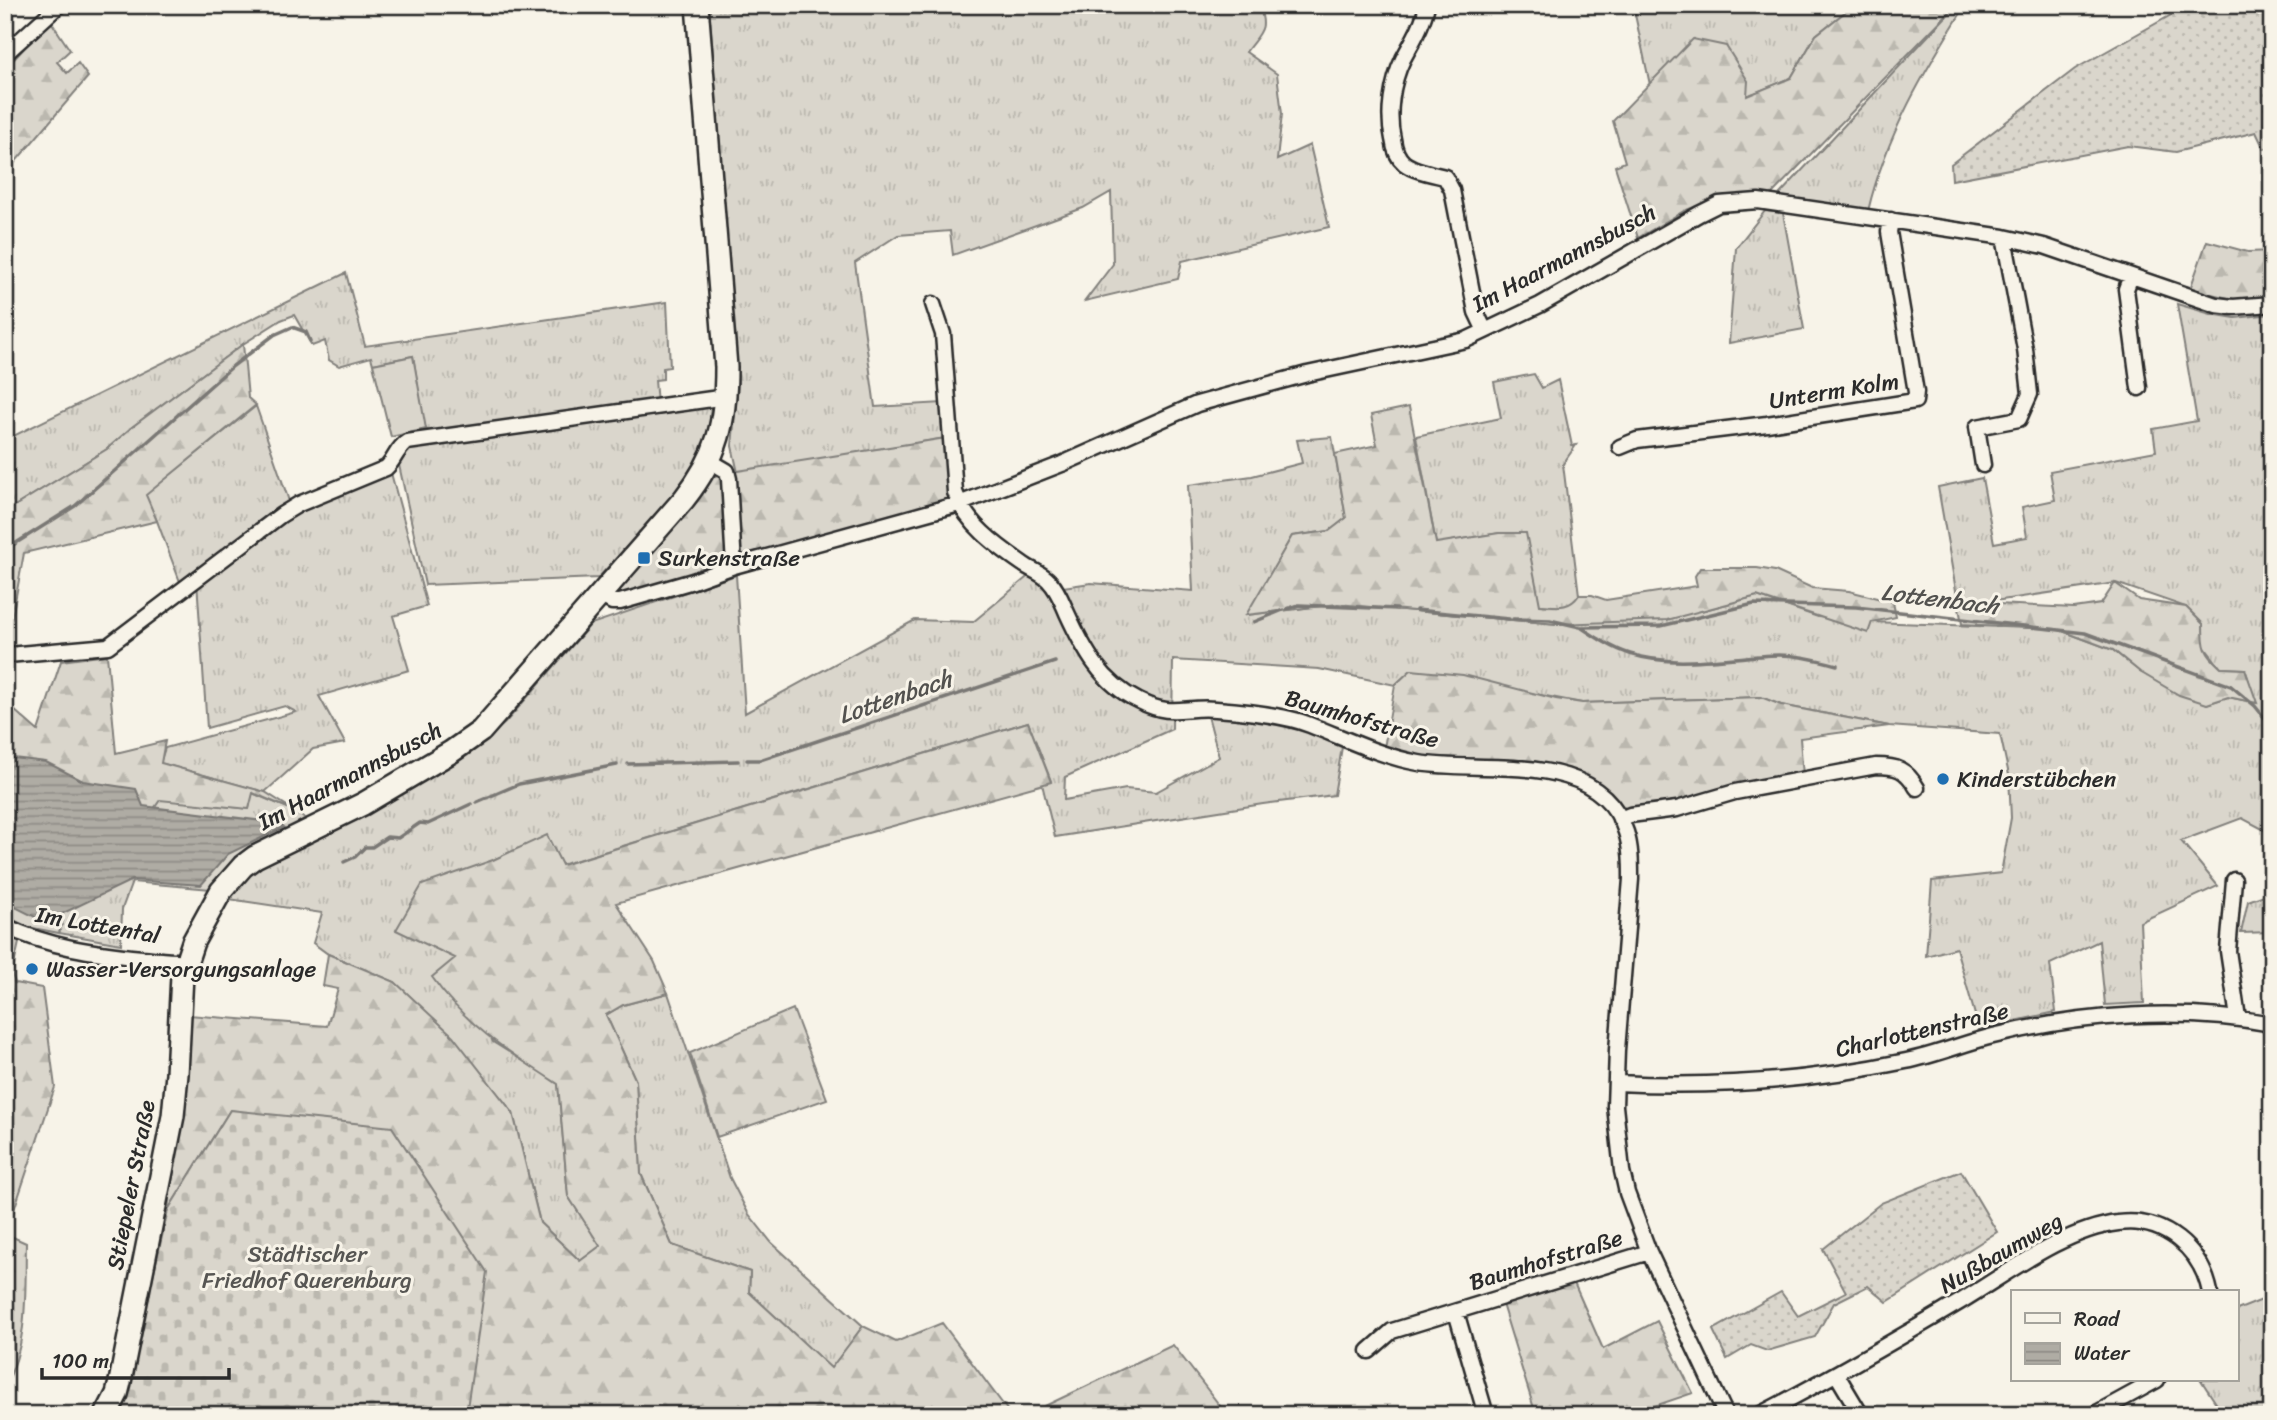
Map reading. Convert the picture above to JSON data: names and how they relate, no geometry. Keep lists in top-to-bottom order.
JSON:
{
  "streets": {
    "street": [
      "Im Haarmannsbusch",
      "Unterm Kolm",
      "Baumhofstraße",
      "Im Lottental",
      "Charlottenstraße",
      "Stiepeler Straße",
      "Nußbaumweg"
    ]
  },
  "crossings": [
    ["Im Haarmannsbusch", "Unterm Kolm"],
    ["Im Haarmannsbusch", "Baumhofstraße"],
    ["Im Haarmannsbusch", "Im Lottental"],
    ["Im Haarmannsbusch", "Stiepeler Straße"],
    ["Baumhofstraße", "Charlottenstraße"],
    ["Im Lottental", "Stiepeler Straße"]
  ],
  "water": ["Lottenbach"],
  "parks": ["Städtischer Friedhof Querenburg"],
  "places": {
    "transit": ["Surkenstraße"],
    "other": ["Kinderstübchen", "Wasser-Versorgungsanlage"]
  },
  "legend": ["Road", "Water"],
  "scale_bar": "100 m"
}
